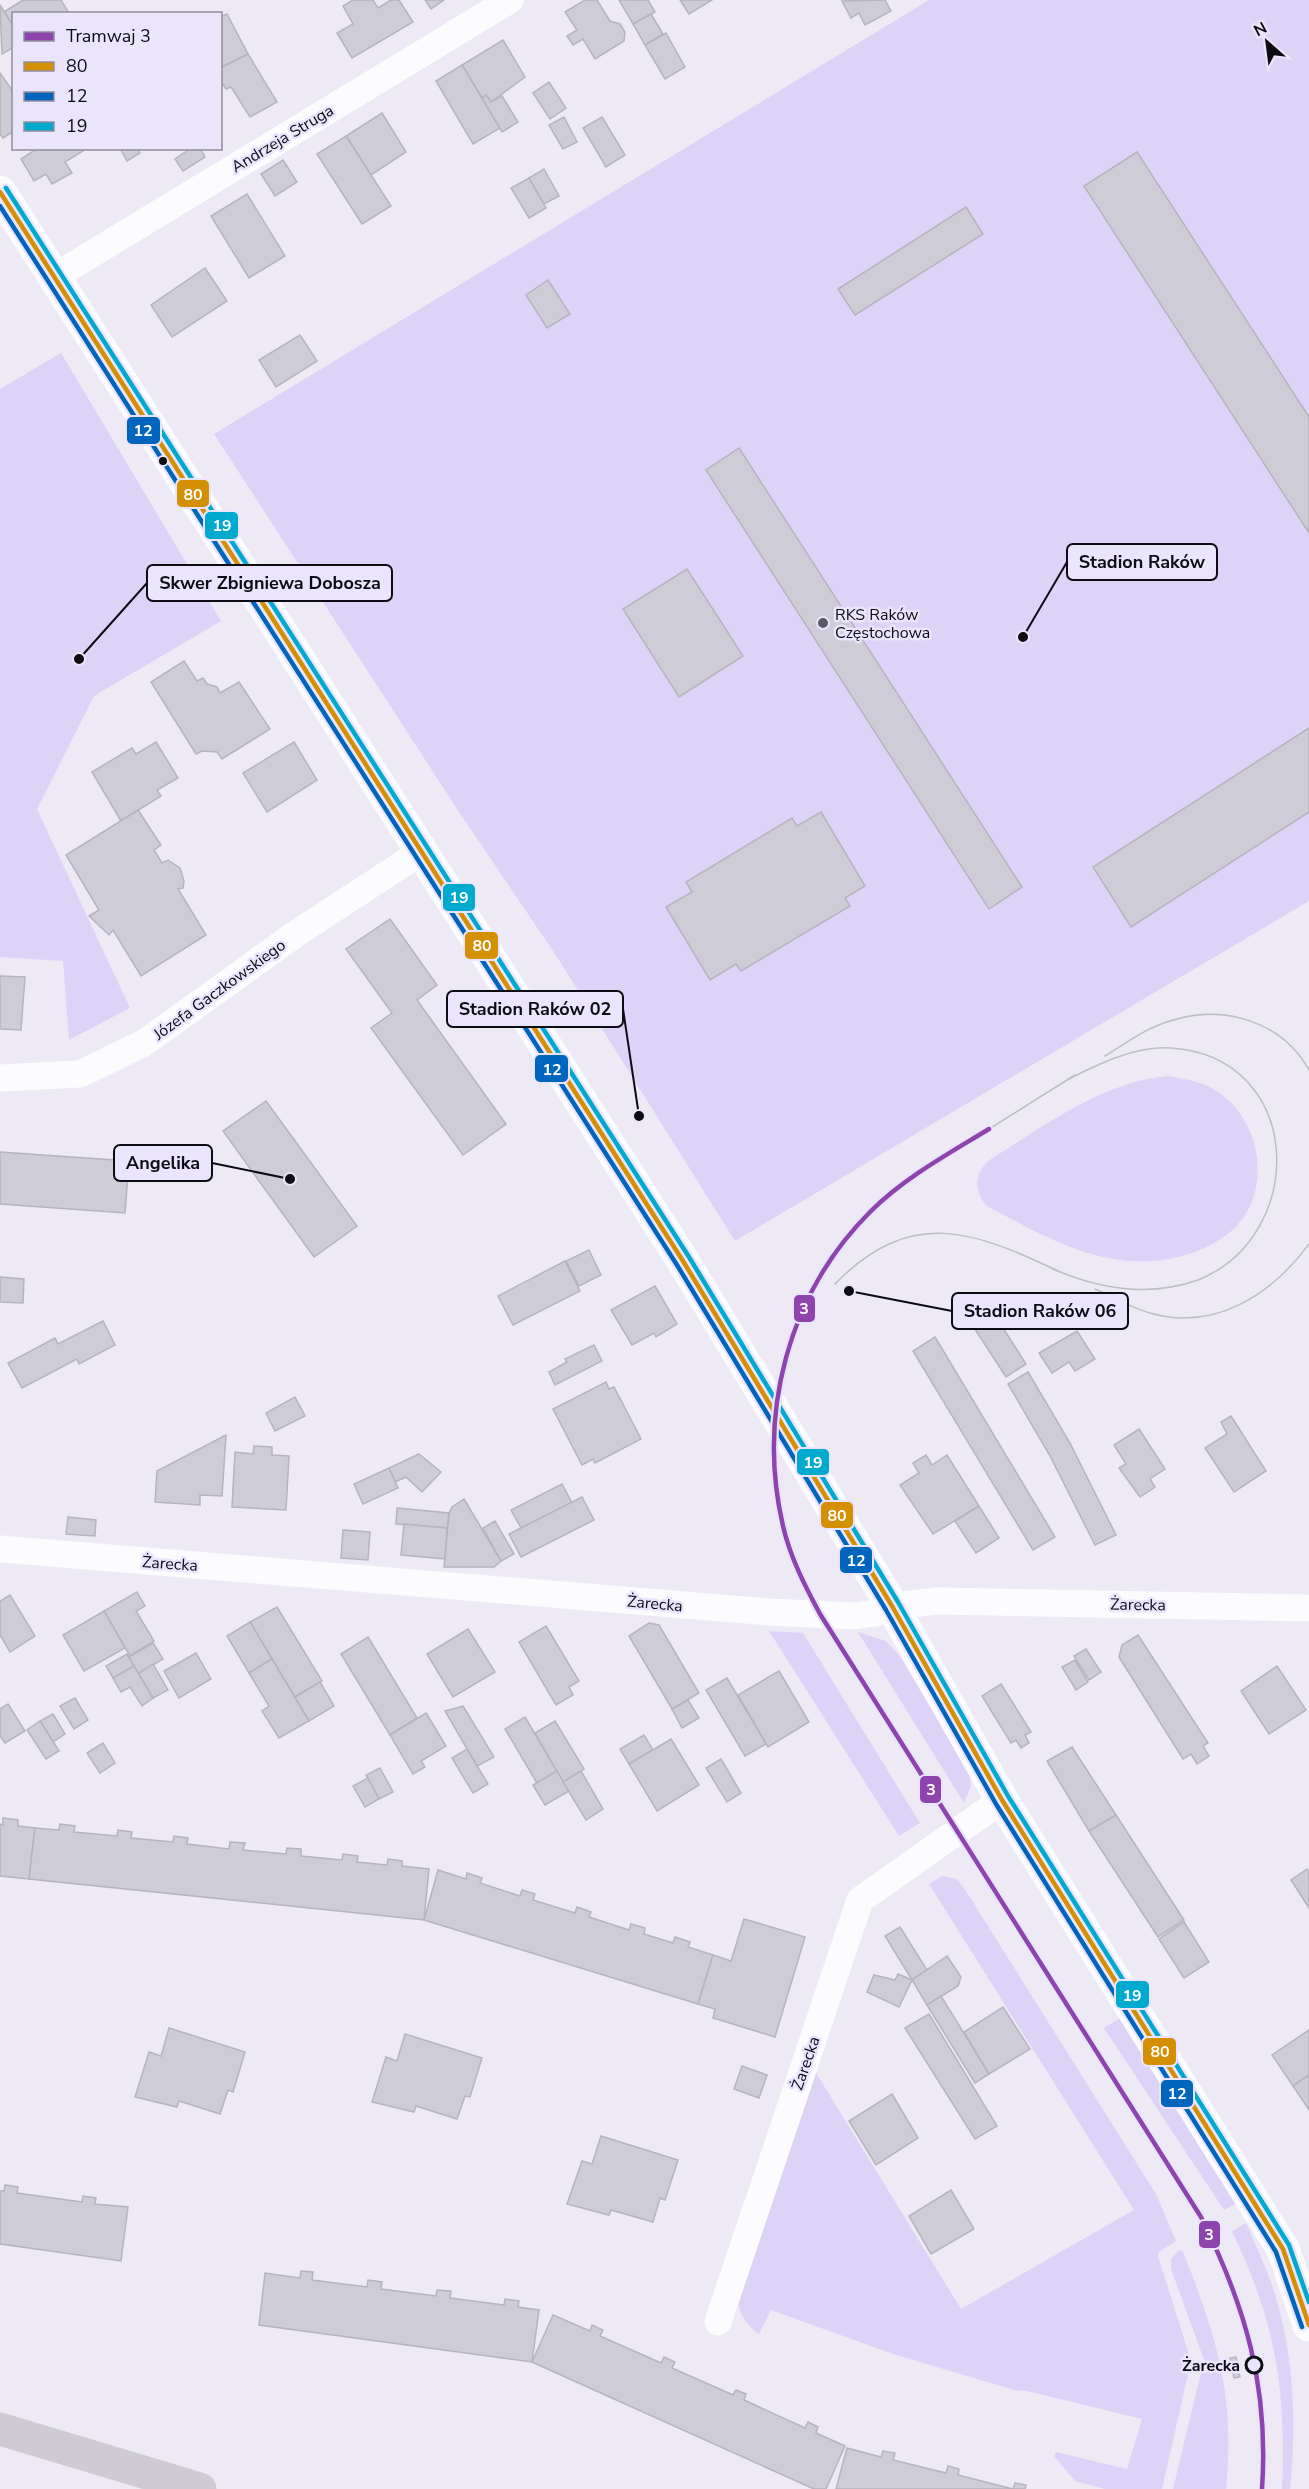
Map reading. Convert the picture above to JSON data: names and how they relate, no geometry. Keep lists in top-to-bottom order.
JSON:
{
  "streets": {
    "street": ["Andrzeja Struga", "Józefa Gaczkowskiego", "Żarecka"]
  },
  "places": [
    "RKS Raków Częstochowa",
    "Stadion Raków",
    "Skwer Zbigniewa Dobosza",
    "Stadion Raków 02",
    "Angelika",
    "Stadion Raków 06",
    "Żarecka"
  ],
  "lines": [
    "transit line 19",
    "transit line 80",
    "transit line 12",
    "tram line 3"
  ],
  "legend": [
    "Tramwaj 3",
    "80",
    "12",
    "19"
  ],
  "north": "top left"
}
